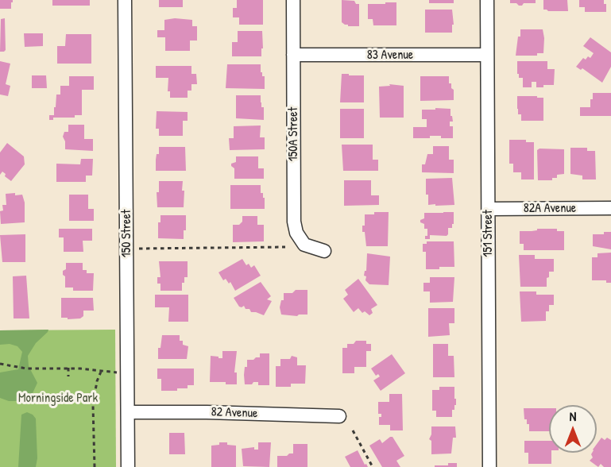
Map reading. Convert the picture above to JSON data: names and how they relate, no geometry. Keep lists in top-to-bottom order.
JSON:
{
  "streets": {
    "street": [
      "83 Avenue",
      "150A Street",
      "82A Avenue",
      "150 Street",
      "151 Street",
      "82 Avenue"
    ]
  },
  "crossings": [
    ["83 Avenue", "150A Street"],
    ["83 Avenue", "151 Street"],
    ["82A Avenue", "151 Street"],
    ["150 Street", "82 Avenue"]
  ],
  "parks": ["Morningside Park"],
  "north": "top"
}
